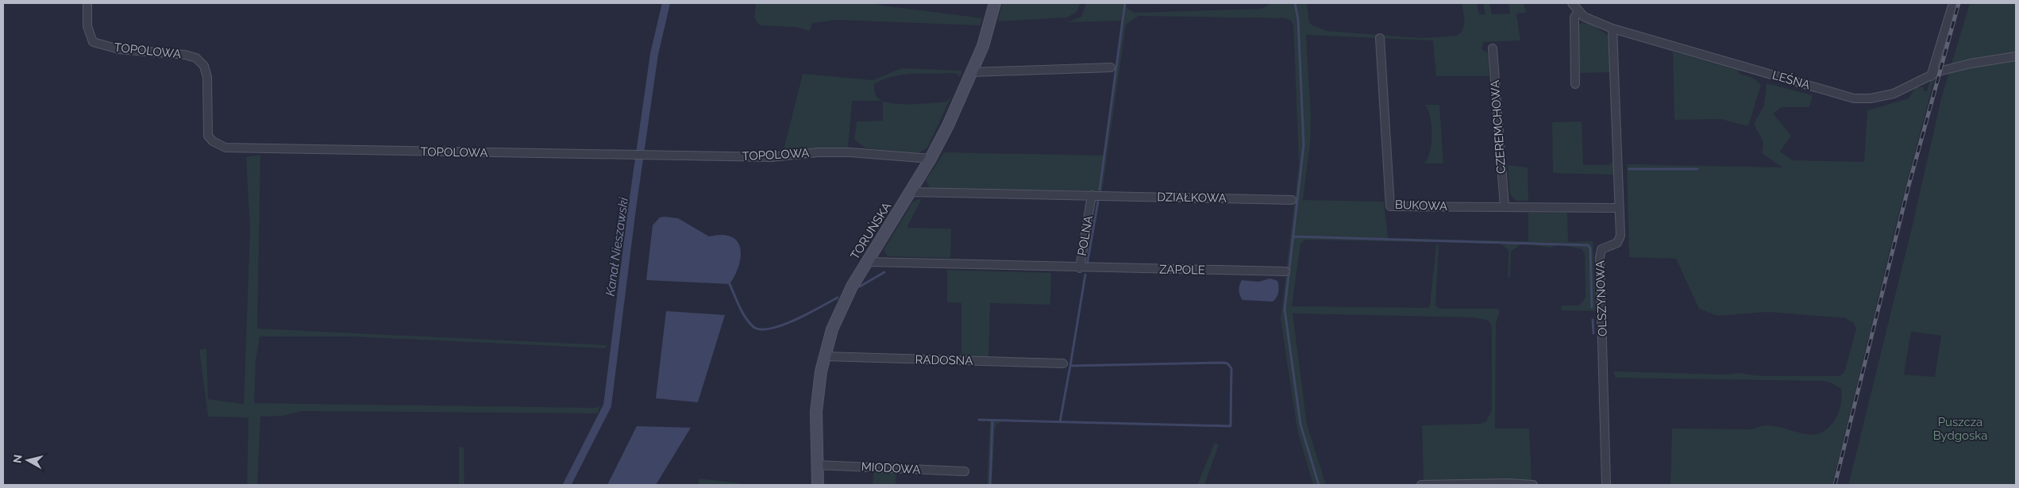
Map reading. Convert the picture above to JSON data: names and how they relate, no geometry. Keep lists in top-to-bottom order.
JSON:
{
  "streets": {
    "main road": ["TORUŃSKA"],
    "street": [
      "TOPOLOWA",
      "LEŚNA",
      "CZEREMCHOWA",
      "DZIAŁKOWA",
      "BUKOWA",
      "POLNA",
      "ZAPOLE",
      "OLSZYNOWA",
      "RADOSNA",
      "MIODOWA"
    ]
  },
  "crossings": [
    ["TOPOLOWA", "TORUŃSKA"],
    ["LEŚNA", "OLSZYNOWA"],
    ["CZEREMCHOWA", "BUKOWA"],
    ["DZIAŁKOWA", "POLNA"],
    ["BUKOWA", "OLSZYNOWA"],
    ["TORUŃSKA", "POLNA"],
    ["TORUŃSKA", "RADOSNA"],
    ["TORUŃSKA", "MIODOWA"],
    ["POLNA", "ZAPOLE"]
  ],
  "water": ["Kanał Nieszawski"],
  "parks": ["Puszcza Bydgoska"],
  "north": "left"
}
